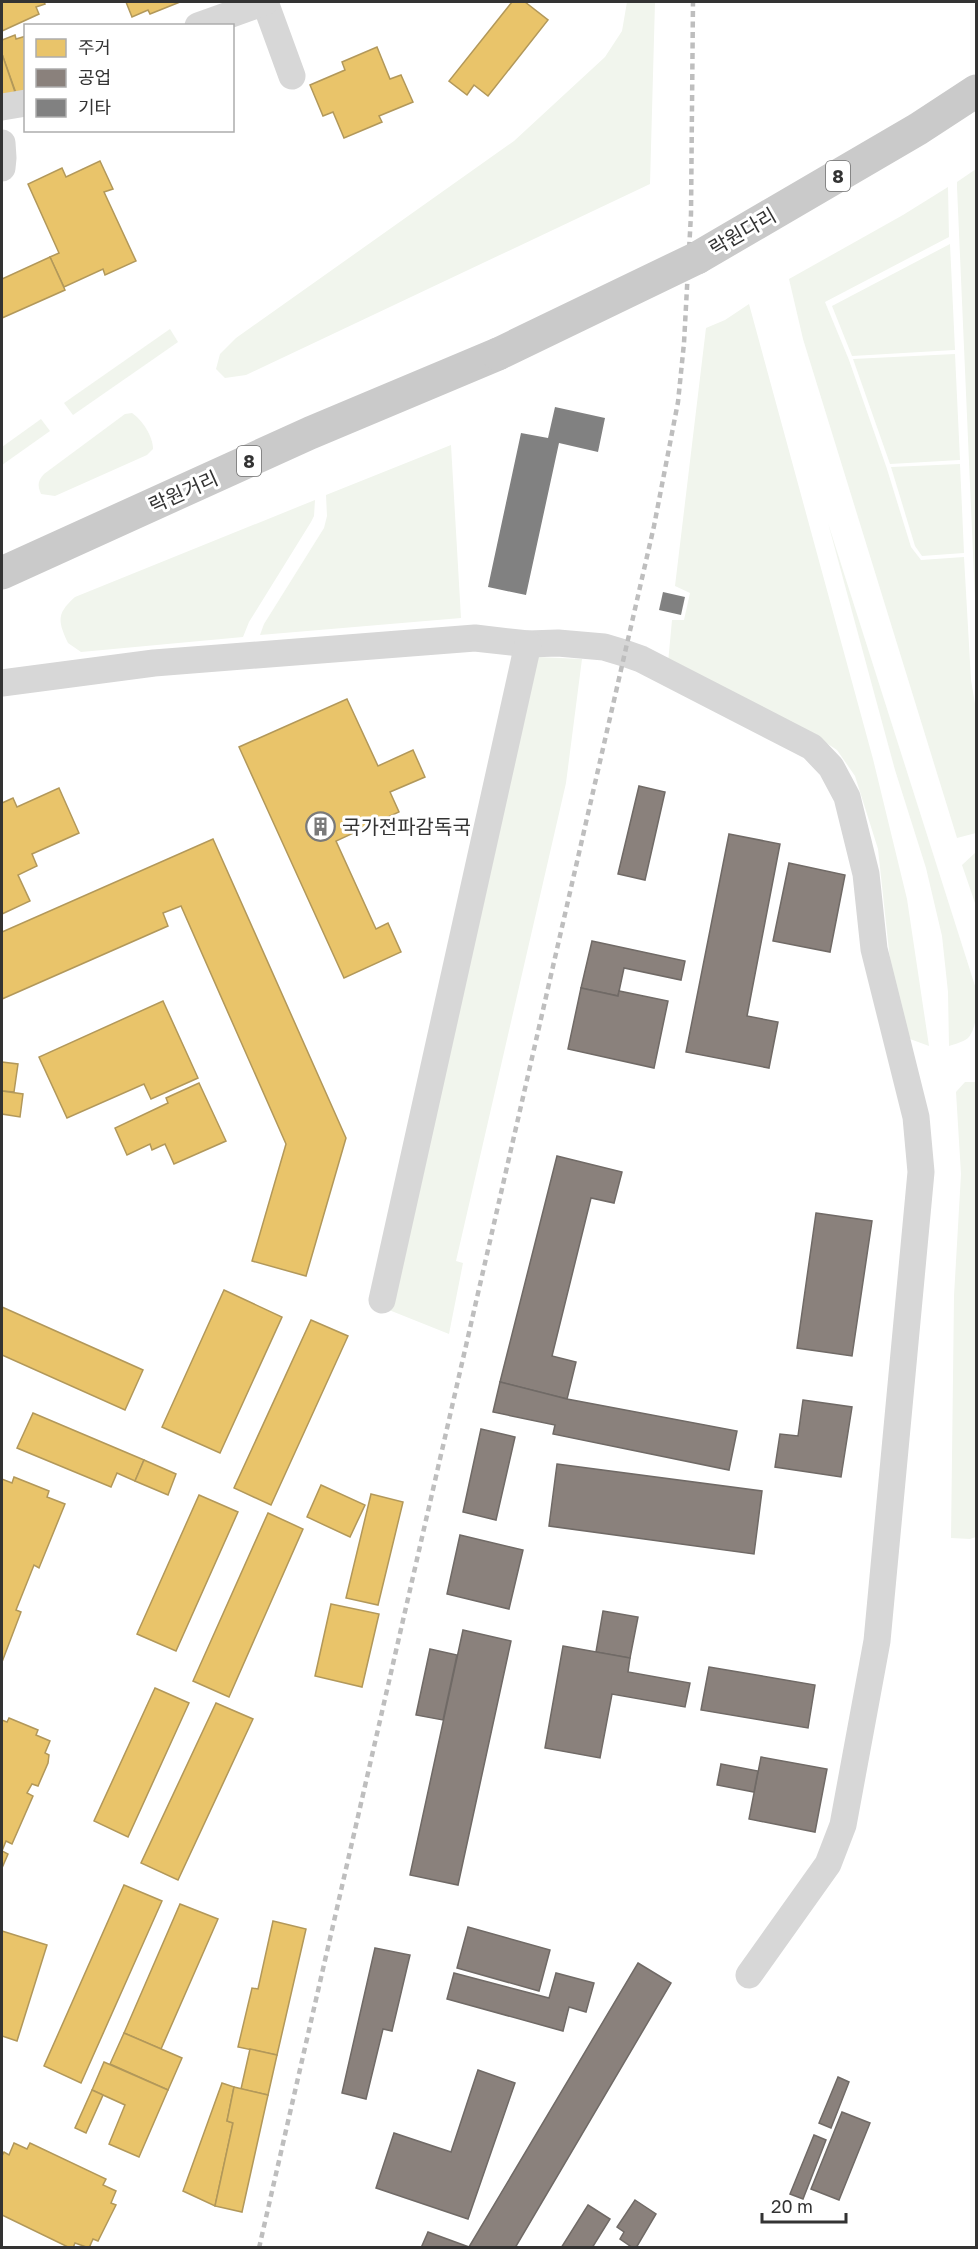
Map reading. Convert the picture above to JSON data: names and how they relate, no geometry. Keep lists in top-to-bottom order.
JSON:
{
  "streets": {
    "main road": ["8", "락원다리", "락원거리"]
  },
  "crossings": [
    ["락원다리", "락원거리"]
  ],
  "places": {
    "building": ["국가전파감독국"]
  },
  "legend": ["주거", "공업", "기타"],
  "scale_bar": "20 m"
}
